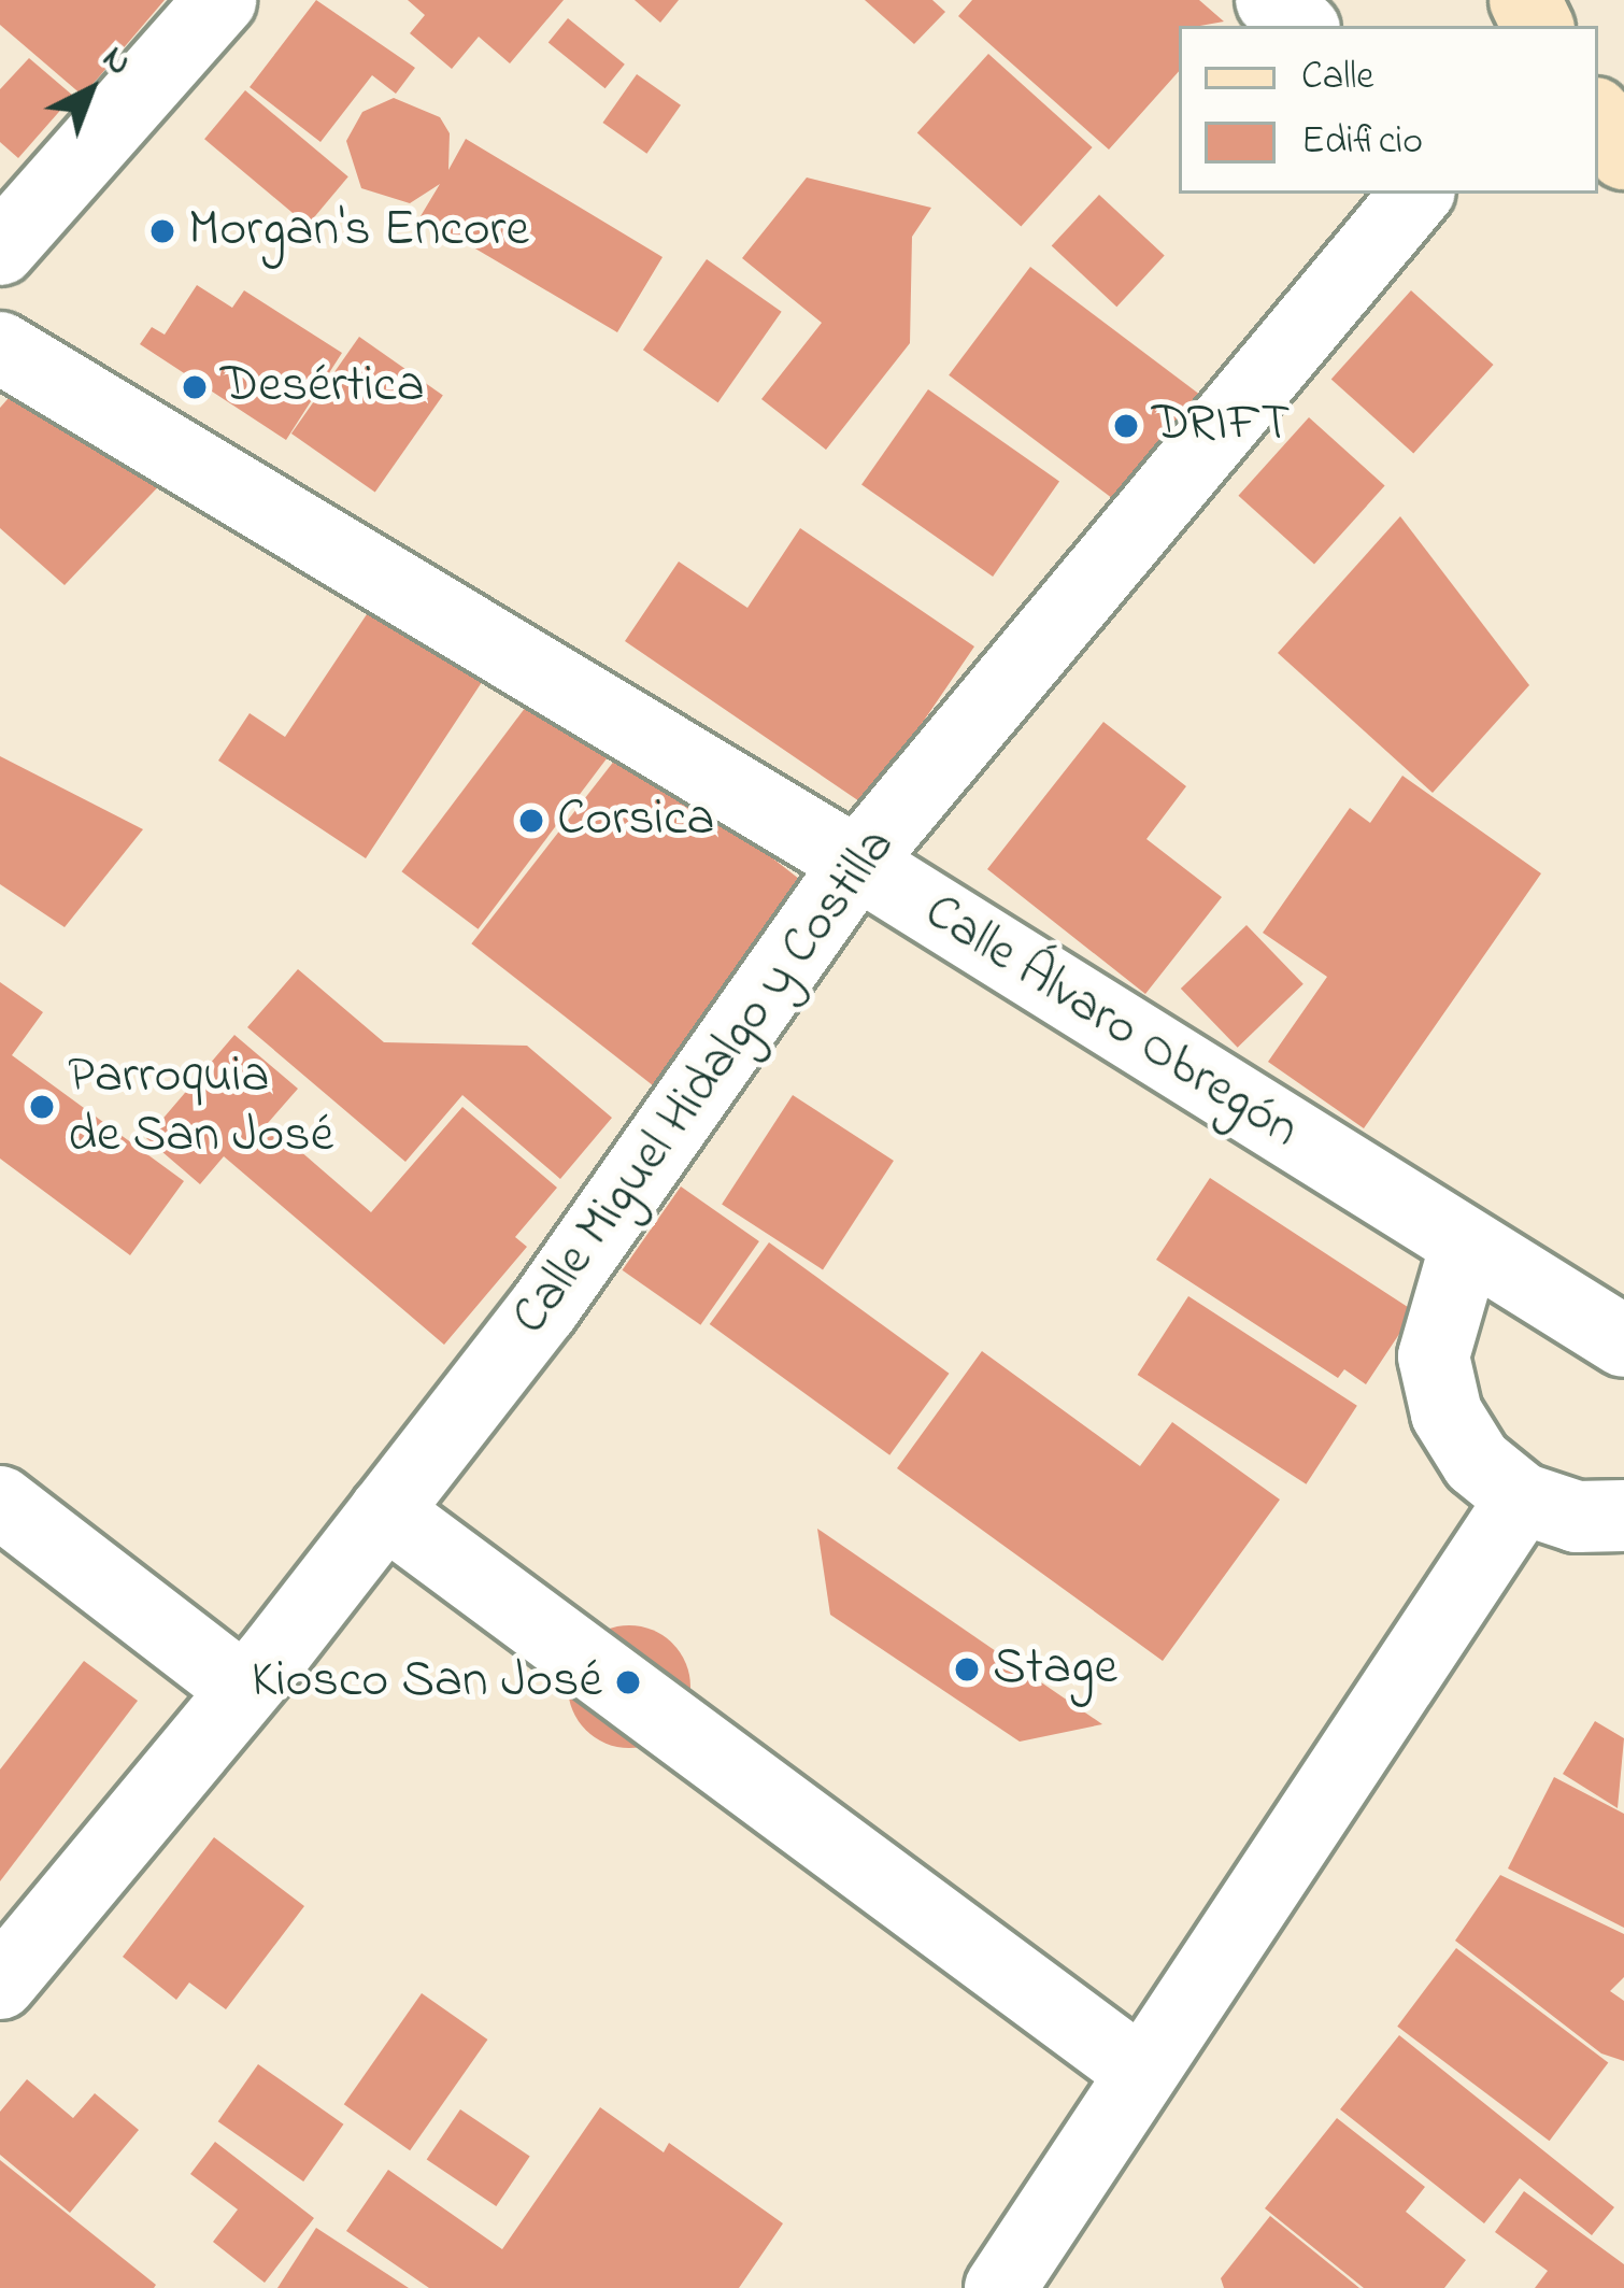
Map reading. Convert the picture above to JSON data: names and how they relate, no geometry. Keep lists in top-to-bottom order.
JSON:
{
  "streets": {
    "street": ["Calle Álvaro Obregón", "Calle Miguel Hidalgo y Costilla"]
  },
  "crossings": [
    ["Calle Álvaro Obregón", "Calle Miguel Hidalgo y Costilla"]
  ],
  "places": [
    "Morgan's Encore",
    "Desértica",
    "DRIFT",
    "Corsica",
    "Parroquia de San José",
    "Stage",
    "Kiosco San José"
  ],
  "legend": ["Calle", "Edificio"],
  "north": "top right"
}
